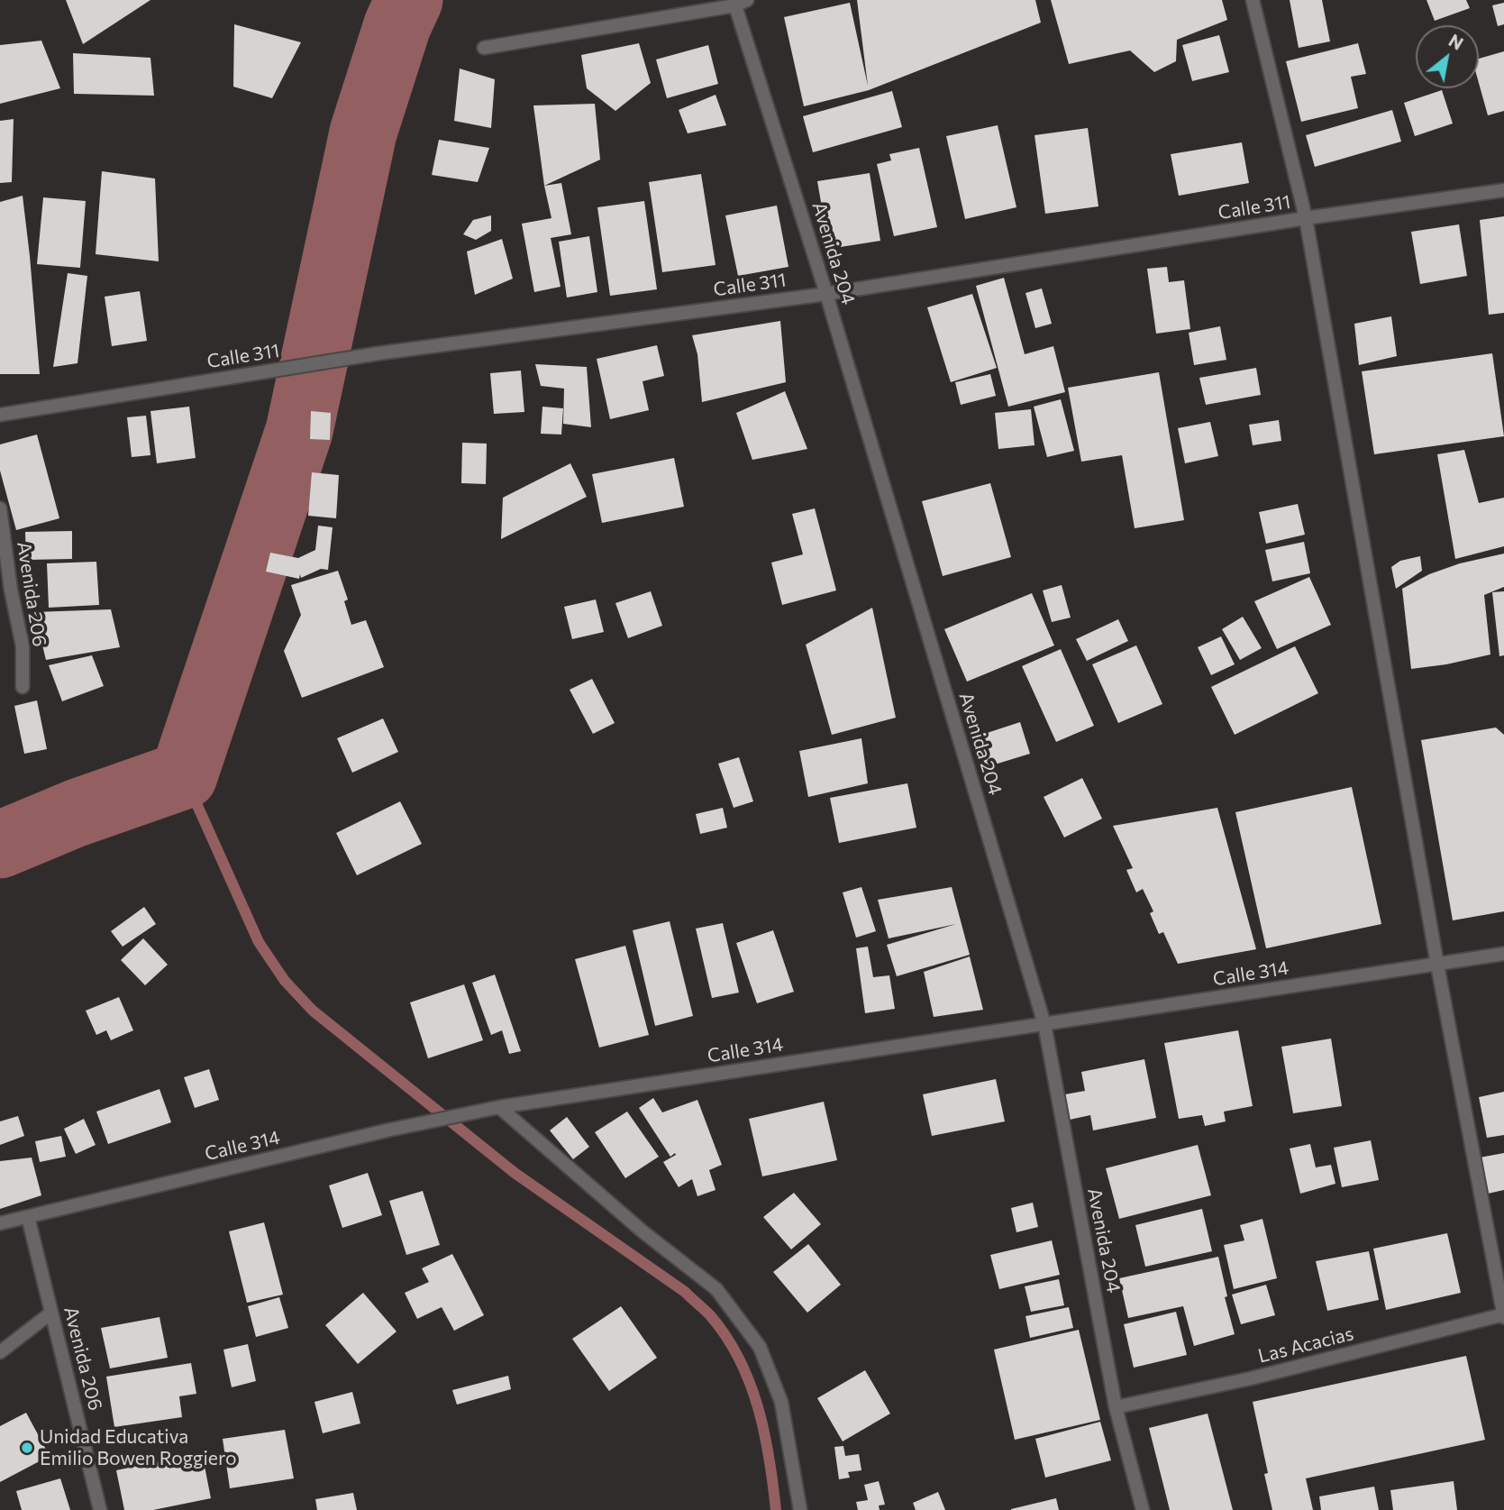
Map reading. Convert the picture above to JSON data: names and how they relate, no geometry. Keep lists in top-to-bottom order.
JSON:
{
  "streets": {
    "street": [
      "Calle 311",
      "Avenida 204",
      "Avenida 206",
      "Calle 314",
      "Las Acacias"
    ]
  },
  "crossings": [
    ["Calle 311", "Avenida 204"],
    ["Avenida 204", "Calle 314"],
    ["Avenida 204", "Las Acacias"],
    ["Avenida 206", "Calle 314"]
  ],
  "places": ["Unidad Educativa Emilio Bowen Roggiero"],
  "north": "top right"
}
